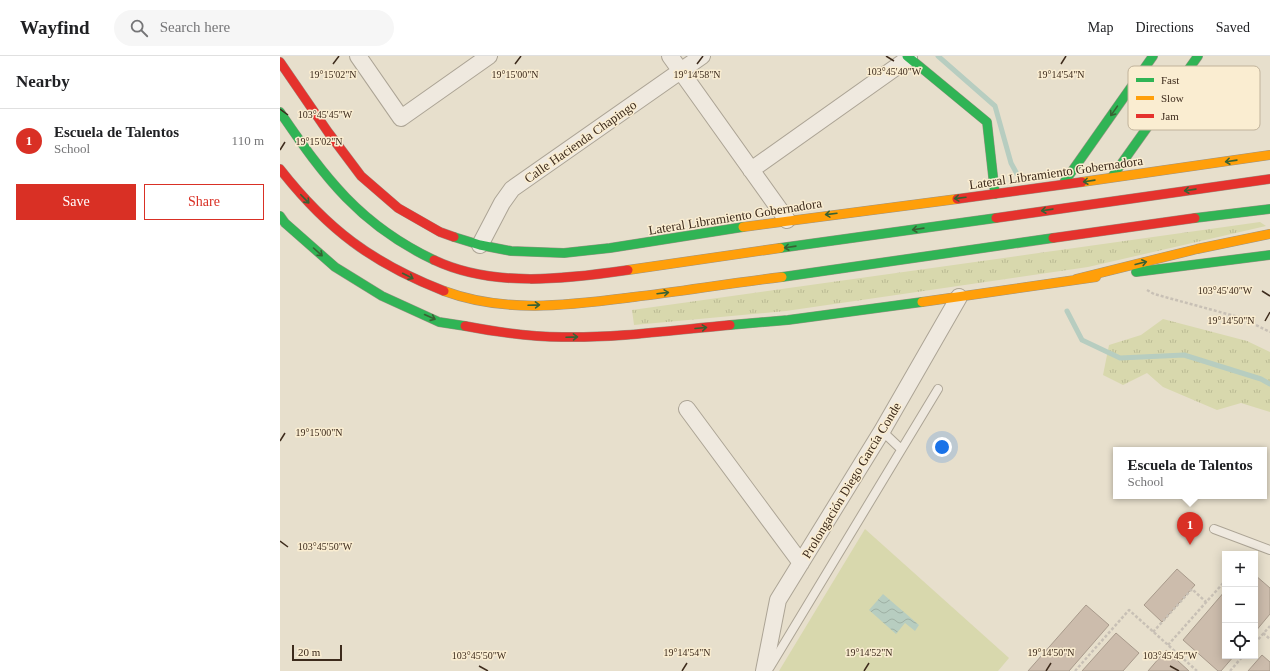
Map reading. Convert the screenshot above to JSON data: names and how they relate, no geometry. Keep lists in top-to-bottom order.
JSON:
{
  "streets": {
    "main road": ["Lateral Libramiento Gobernadora"],
    "street": ["Calle Hacienda Chapingo", "Prolongación Diego García Conde"]
  },
  "crossings": [
    ["Calle Hacienda Chapingo", "Lateral Libramiento Gobernadora"]
  ],
  "legend": ["Fast", "Slow", "Jam"],
  "scale_bar": "20 m",
  "page": {
    "header": "Wayfind",
    "search": "Search here",
    "nav": ["Map", "Directions", "Saved"],
    "heading": "Nearby",
    "list": [
      {
        "mark": "1",
        "name": "Escuela de Talentos",
        "note": "School",
        "value": "110 m"
      }
    ],
    "buttons": ["Save", "Share"],
    "popup": ["Escuela de Talentos", "School"],
    "pins": "1",
    "map_buttons": ["+", "−"],
    "scale": "20 m"
  },
  "coordinates": [
    "103°45'40\"W",
    "19°15'02\"N",
    "19°15'00\"N",
    "19°14'58\"N",
    "19°14'54\"N",
    "103°45'45\"W",
    "19°14'50\"N",
    "103°45'50\"W",
    "19°14'52\"N"
  ]
}
